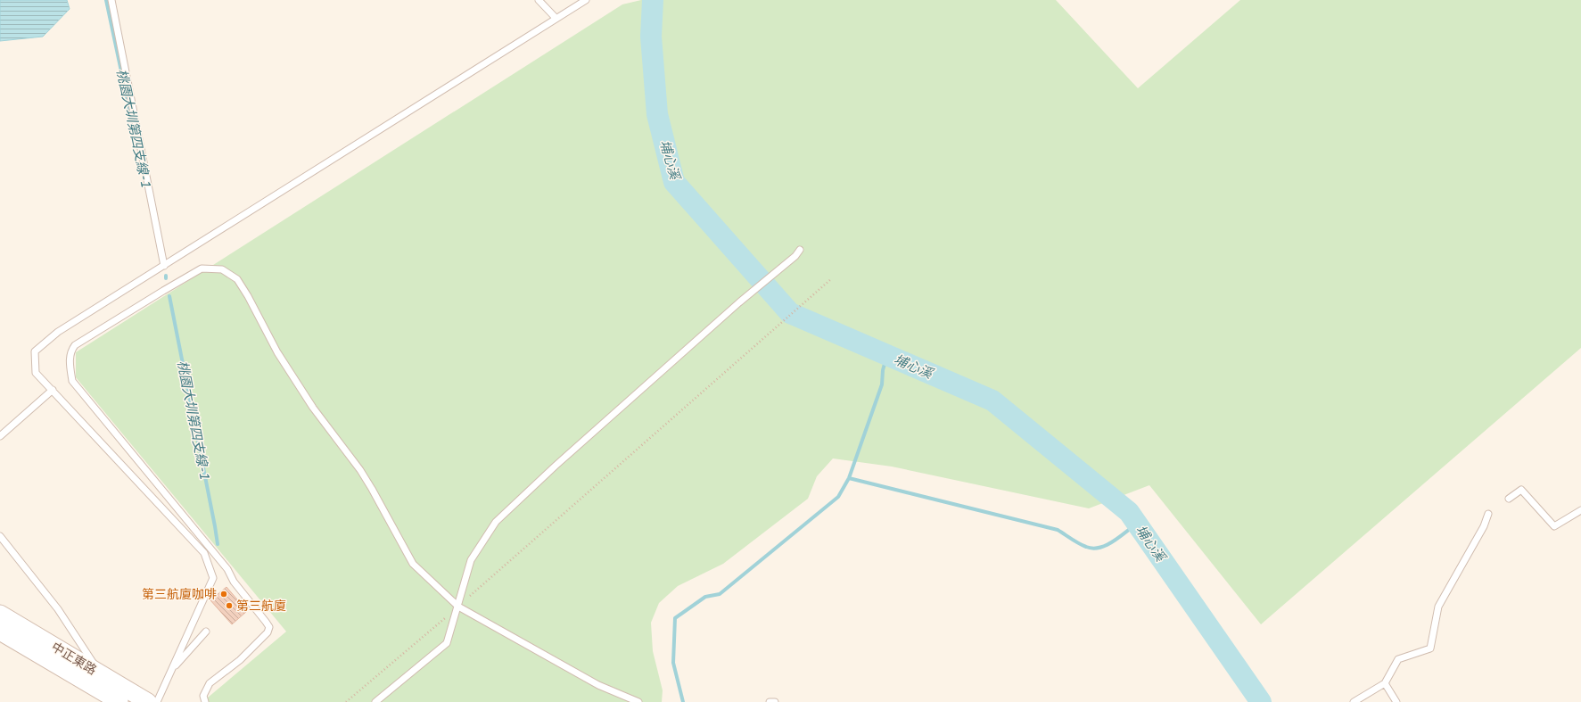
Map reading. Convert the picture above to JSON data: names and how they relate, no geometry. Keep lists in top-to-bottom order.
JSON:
{
  "streets": {
    "main road": ["中正東路"]
  },
  "water": ["桃園大圳第四支線-1", "埔心溪"],
  "places": ["第三航廈咖啡", "第三航廈"]
}
